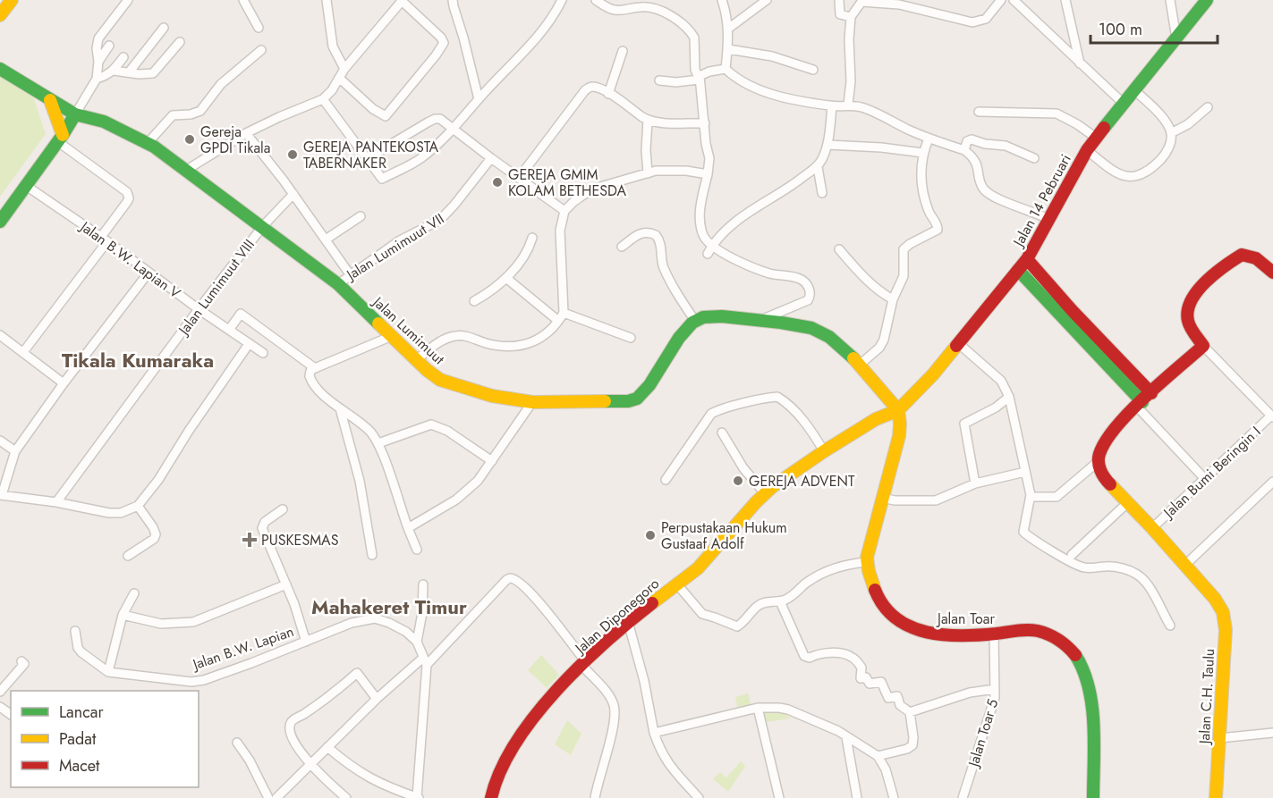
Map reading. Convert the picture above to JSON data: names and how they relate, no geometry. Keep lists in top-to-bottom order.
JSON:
{
  "streets": {
    "street": [
      "Jalan 14 Pebruari",
      "Jalan Lumimuut VII",
      "Jalan B.W. Lapian V",
      "Jalan Lumimuut VIII",
      "Jalan Lumimuut",
      "Jalan Bumi Beringin I",
      "Jalan Diponegoro",
      "Jalan Toar",
      "Jalan B.W. Lapian",
      "Jalan C.H. Taulu",
      "Jalan Toar 5"
    ]
  },
  "crossings": [
    ["Jalan 14 Pebruari", "Jalan Diponegoro"],
    ["Jalan Lumimuut VII", "Jalan Lumimuut"],
    ["Jalan B.W. Lapian V", "Jalan Lumimuut VIII"],
    ["Jalan Lumimuut VIII", "Jalan Lumimuut"],
    ["Jalan Bumi Beringin I", "Jalan C.H. Taulu"],
    ["Jalan Toar", "Jalan Toar 5"]
  ],
  "districts": ["Tikala Kumaraka", "Mahakeret Timur"],
  "places": {
    "other": [
      "Gereja GPDI Tikala",
      "GEREJA PANTEKOSTA TABERNAKER",
      "GEREJA GMIM KOLAM BETHESDA",
      "GEREJA ADVENT",
      "Perpustakaan Hukum Gustaaf Adolf"
    ],
    "health": ["PUSKESMAS"]
  },
  "legend": ["Lancar", "Padat", "Macet"],
  "scale_bar": "100 m"
}
